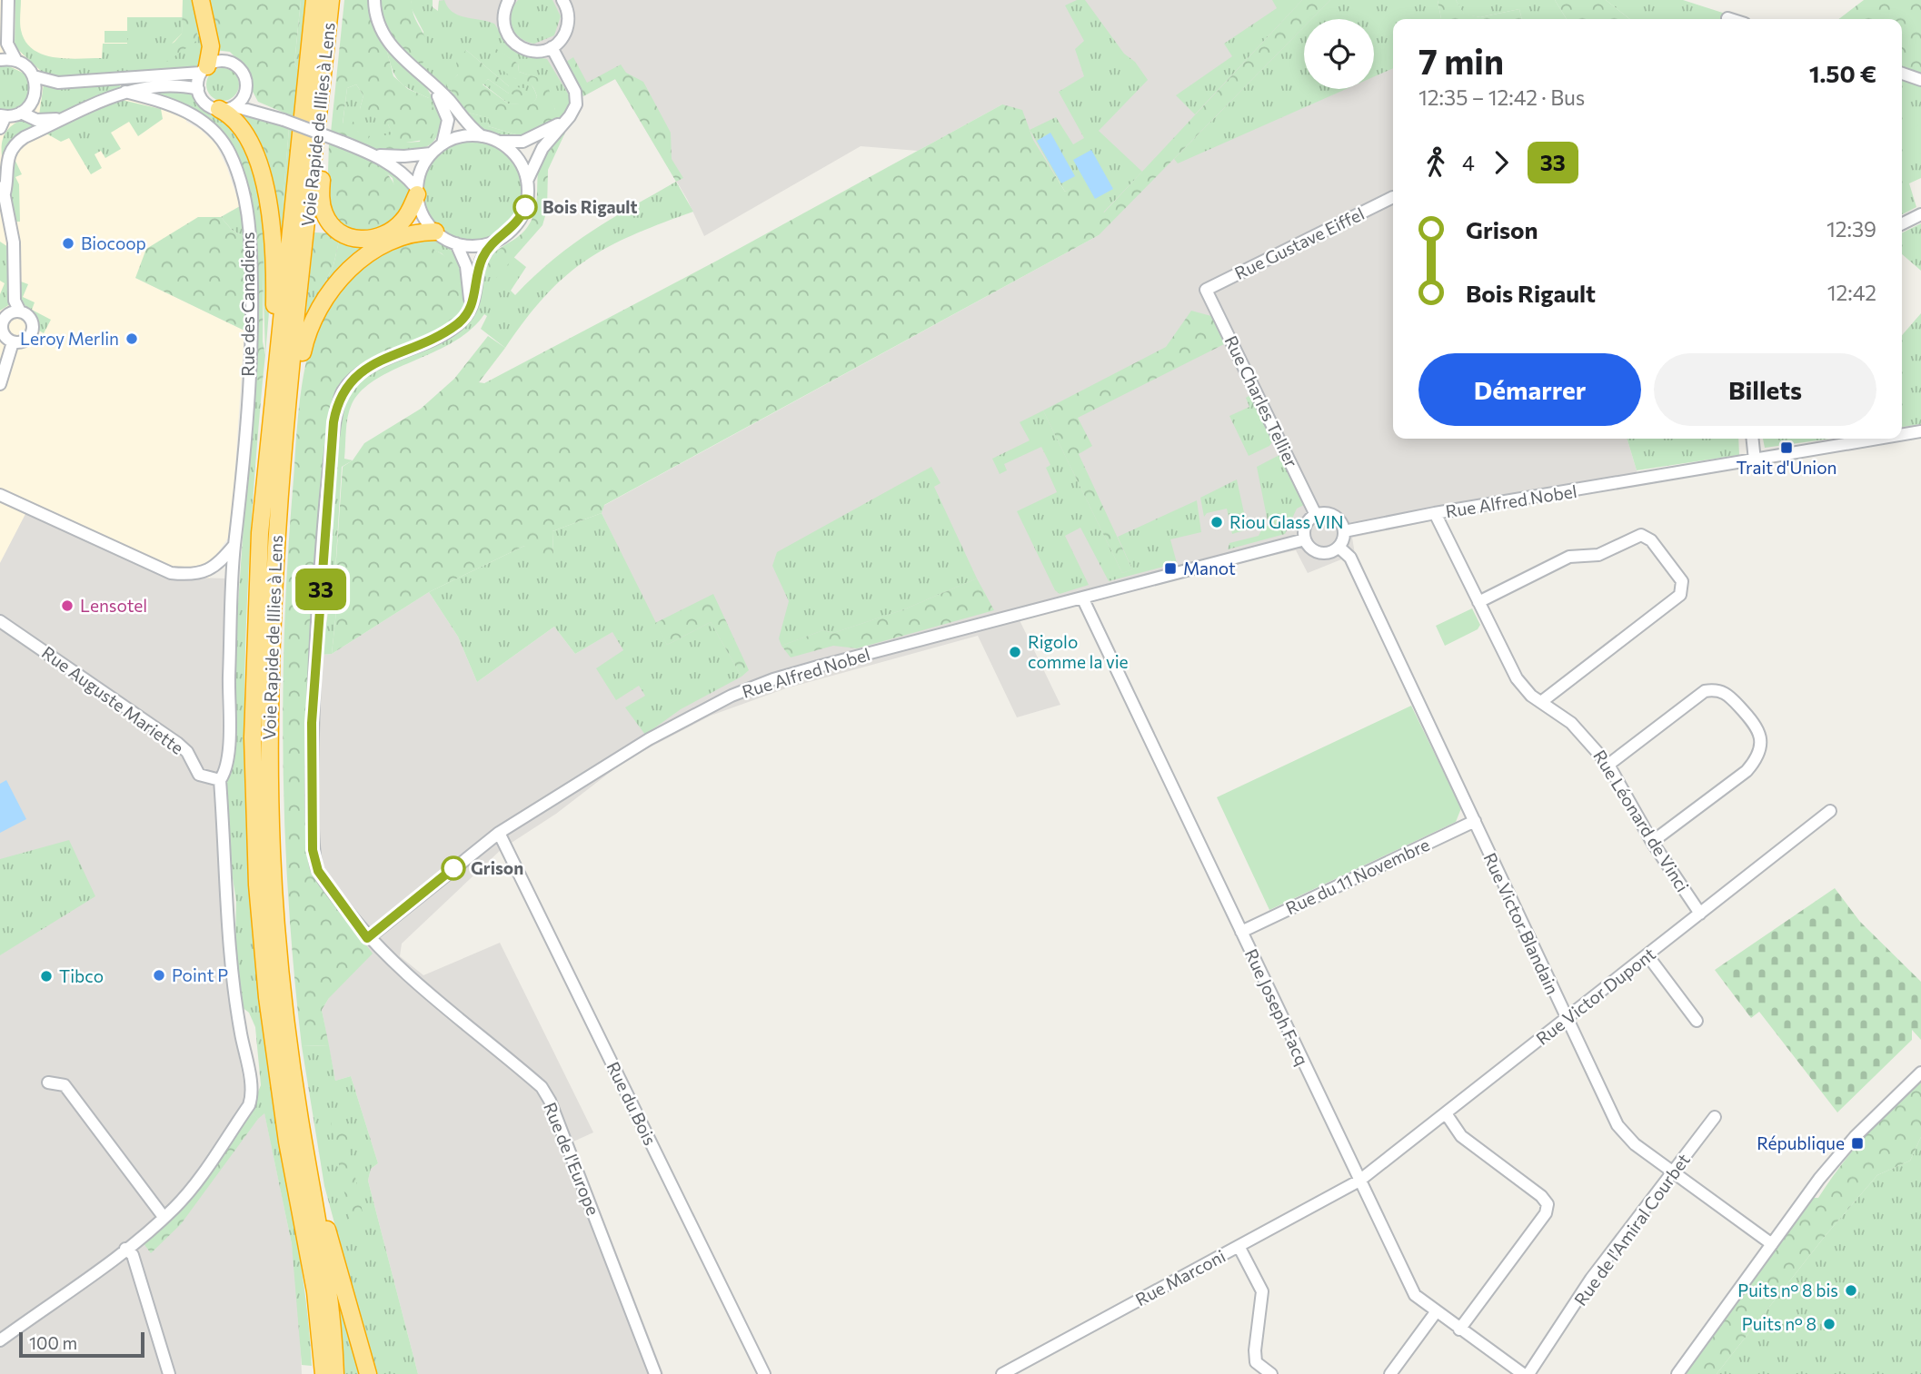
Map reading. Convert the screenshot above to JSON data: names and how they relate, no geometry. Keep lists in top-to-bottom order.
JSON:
{
  "streets": {
    "highway": ["Voie Rapide de Illies à Lens"],
    "street": [
      "Rue Gustave Eiffel",
      "Rue des Canadiens",
      "Rue Charles Tellier",
      "Rue Alfred Nobel",
      "Rue Auguste Mariette",
      "Rue Léonard de Vinci",
      "Rue du 11 Novembre",
      "Rue Victor Blandain",
      "Rue Victor Dupont",
      "Rue Joseph Facq",
      "Rue du Bois",
      "Rue de l'Europe",
      "Rue de l'Amiral Courbet",
      "Rue Marconi"
    ]
  },
  "crossings": [
    ["Rue Gustave Eiffel", "Rue Charles Tellier"],
    ["Rue des Canadiens", "Rue Auguste Mariette"],
    ["Rue Charles Tellier", "Rue Alfred Nobel"],
    ["Rue Charles Tellier", "Rue Victor Blandain"],
    ["Rue Alfred Nobel", "Rue Léonard de Vinci"],
    ["Rue Alfred Nobel", "Rue Victor Blandain"],
    ["Rue Alfred Nobel", "Rue Joseph Facq"],
    ["Rue Alfred Nobel", "Rue du Bois"],
    ["Rue Alfred Nobel", "Rue de l'Europe"],
    ["Rue Léonard de Vinci", "Rue Victor Dupont"],
    ["Rue du 11 Novembre", "Rue Victor Blandain"],
    ["Rue du 11 Novembre", "Rue Joseph Facq"],
    ["Rue Victor Blandain", "Rue Victor Dupont"],
    ["Rue Victor Blandain", "Rue de l'Amiral Courbet"],
    ["Rue Victor Dupont", "Rue Joseph Facq"],
    ["Rue Victor Dupont", "Rue Marconi"],
    ["Rue Joseph Facq", "Rue Marconi"]
  ],
  "places": {
    "other": [
      "Bois Rigault",
      "Biocoop",
      "Leroy Merlin",
      "Riou Glass VIN",
      "Lensotel",
      "Rigolo comme la vie",
      "Grison",
      "Point P",
      "Tibco",
      "Puits n° 8 bis",
      "Puits n° 8"
    ],
    "transit": ["Trait d'Union", "Manot", "République"]
  },
  "lines": ["bus line 33"],
  "scale_bar": "100 m",
  "page": {
    "on_map": "33",
    "heading": ["7 min", "12:35 – 12:42 · Bus", "1.50 €"],
    "legs": ["4", "33"],
    "list": [
      {
        "name": "Grison",
        "value": "12:39"
      },
      {
        "name": "Bois Rigault",
        "value": "12:42"
      }
    ],
    "buttons": ["Démarrer", "Billets"],
    "scale": "100 m"
  }
}
